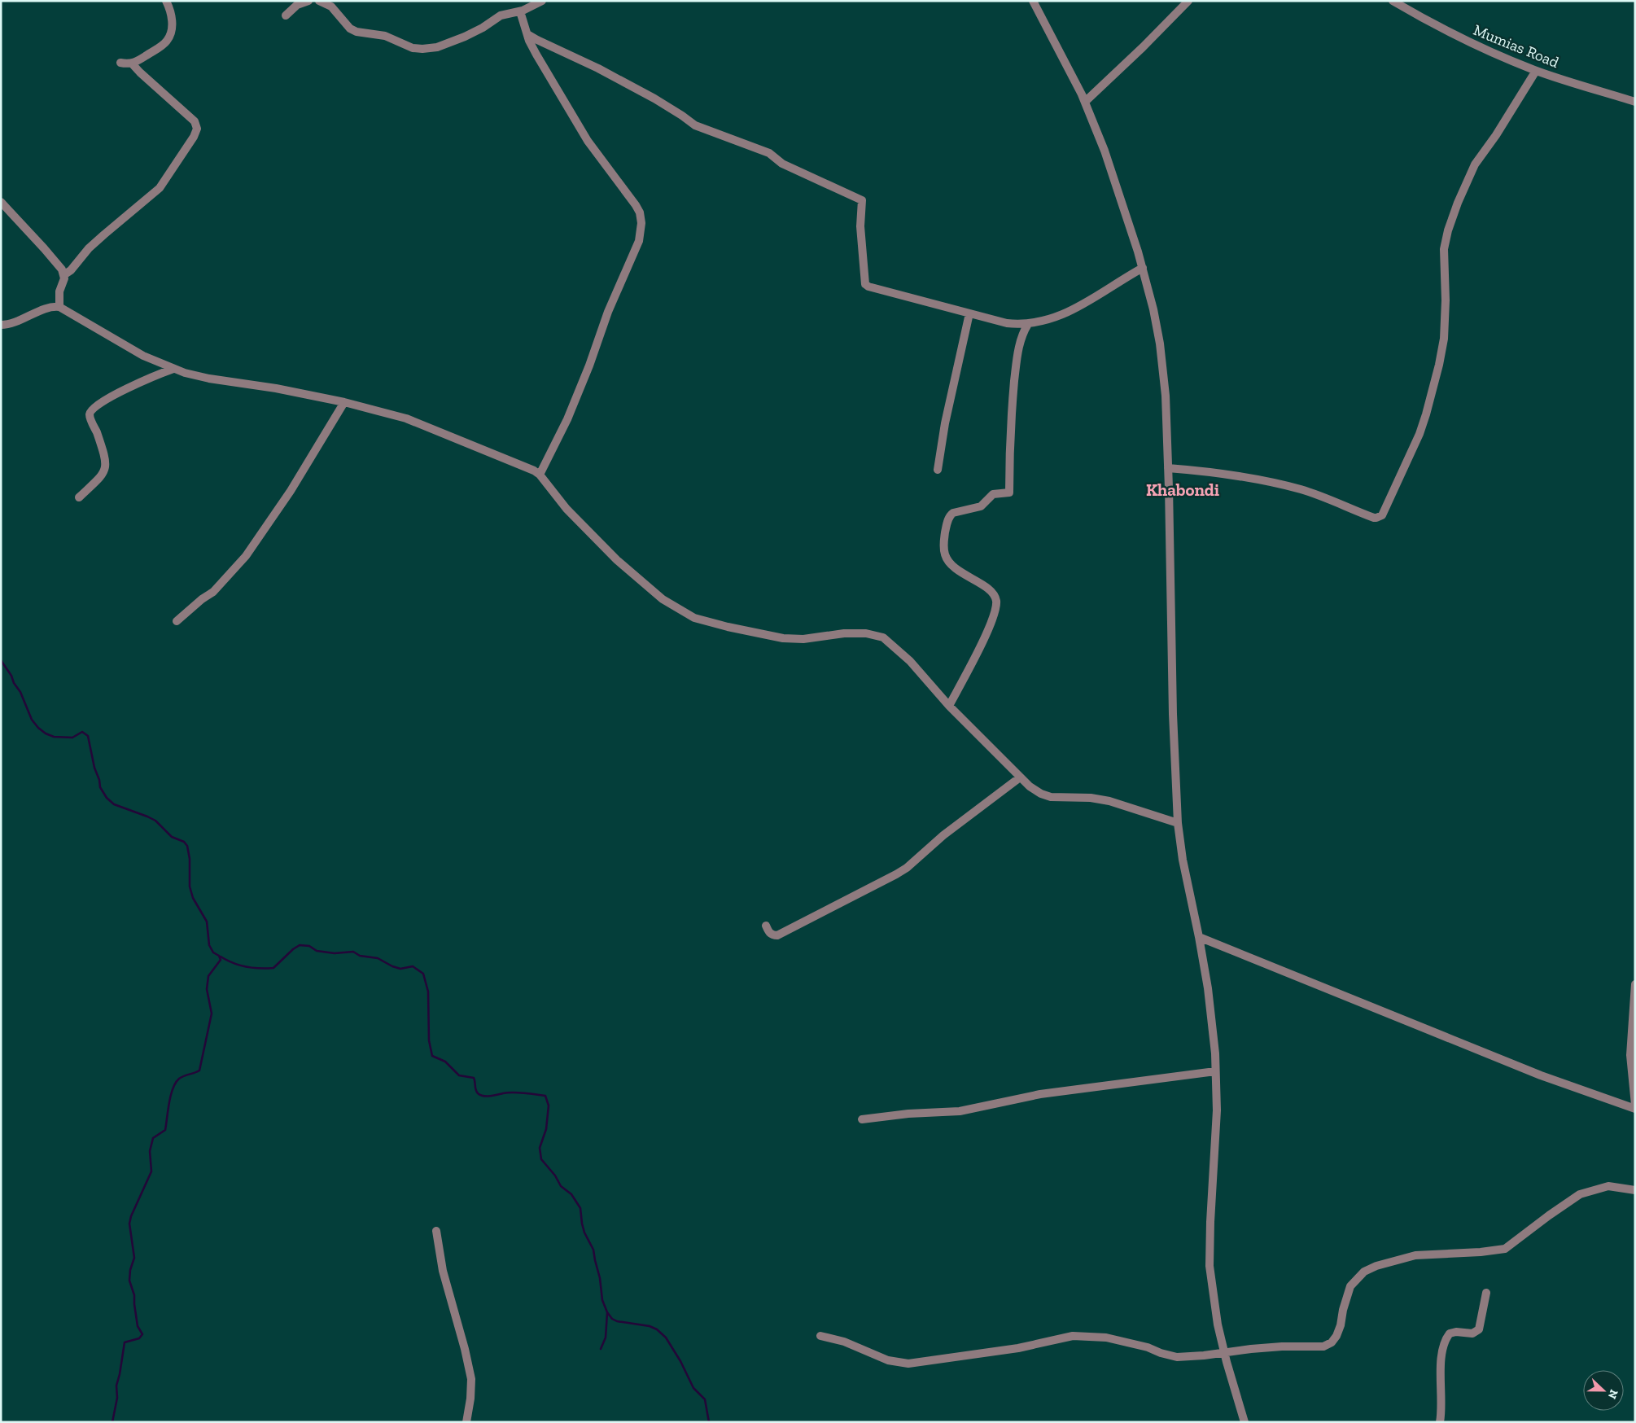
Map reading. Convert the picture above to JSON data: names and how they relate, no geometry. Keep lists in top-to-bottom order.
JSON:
{
  "streets": {
    "street": ["Mumias Road"]
  },
  "districts": ["Khabondi"],
  "north": "right"
}
